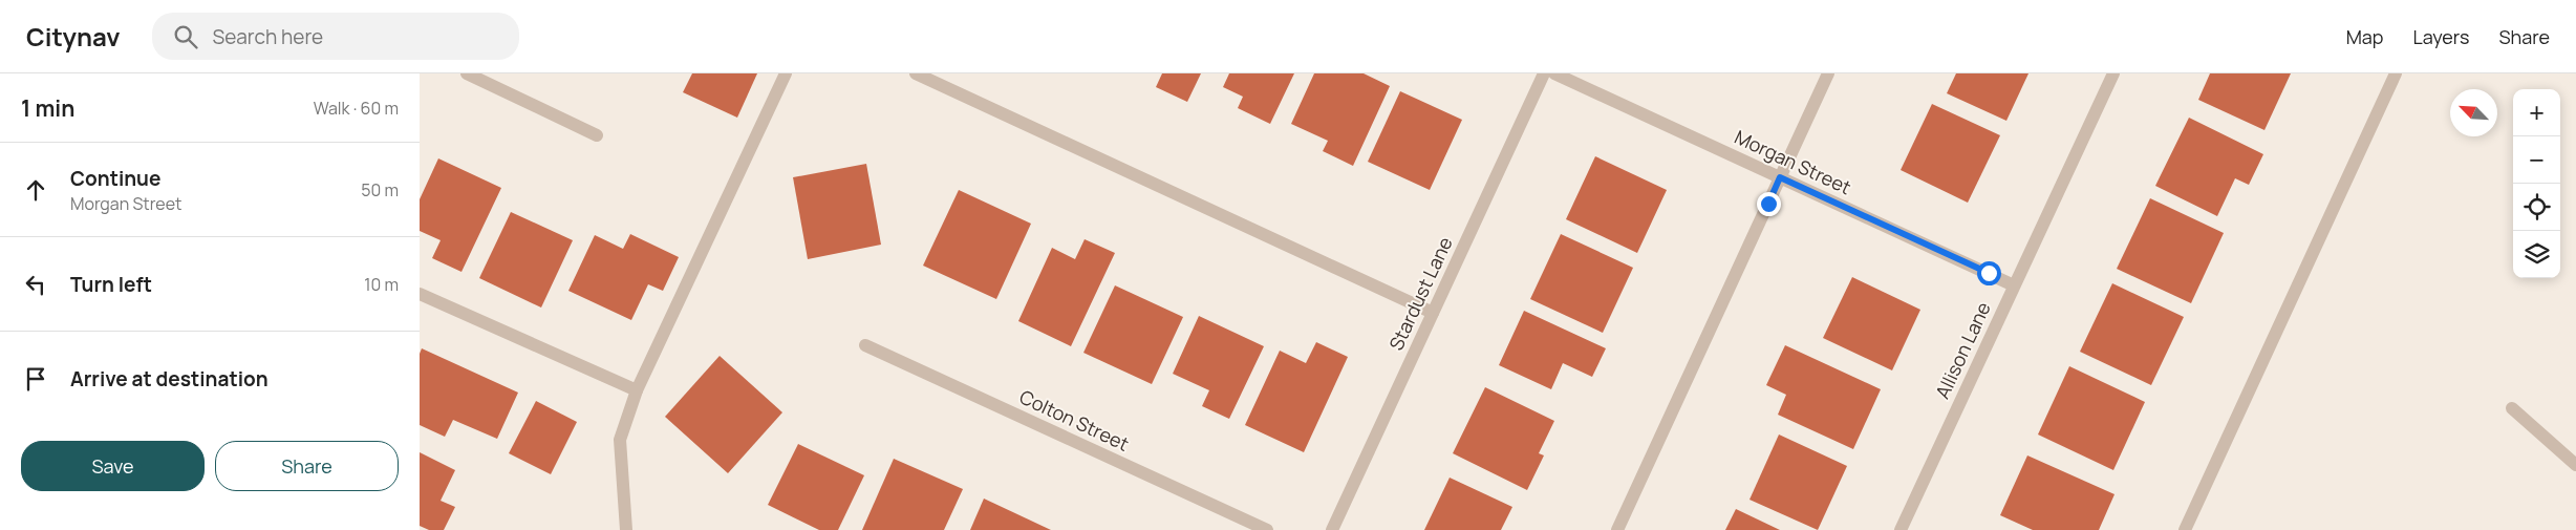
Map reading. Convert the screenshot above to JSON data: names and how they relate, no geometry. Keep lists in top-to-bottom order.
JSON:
{
  "streets": {
    "street": [
      "Morgan Street",
      "Stardust Lane",
      "Allison Lane",
      "Colton Street"
    ]
  },
  "crossings": [
    ["Morgan Street", "Allison Lane"]
  ],
  "north": "top left",
  "page": {
    "header": "Citynav",
    "search": "Search here",
    "nav": ["Map", "Layers", "Share"],
    "heading": ["1 min", "Walk · 60 m"],
    "map_buttons": ["+", "−"],
    "list": [
      ["Continue", "Morgan Street", "50 m"],
      ["Turn left", "10 m"],
      "Arrive at destination"
    ],
    "buttons": ["Save", "Share"]
  }
}
